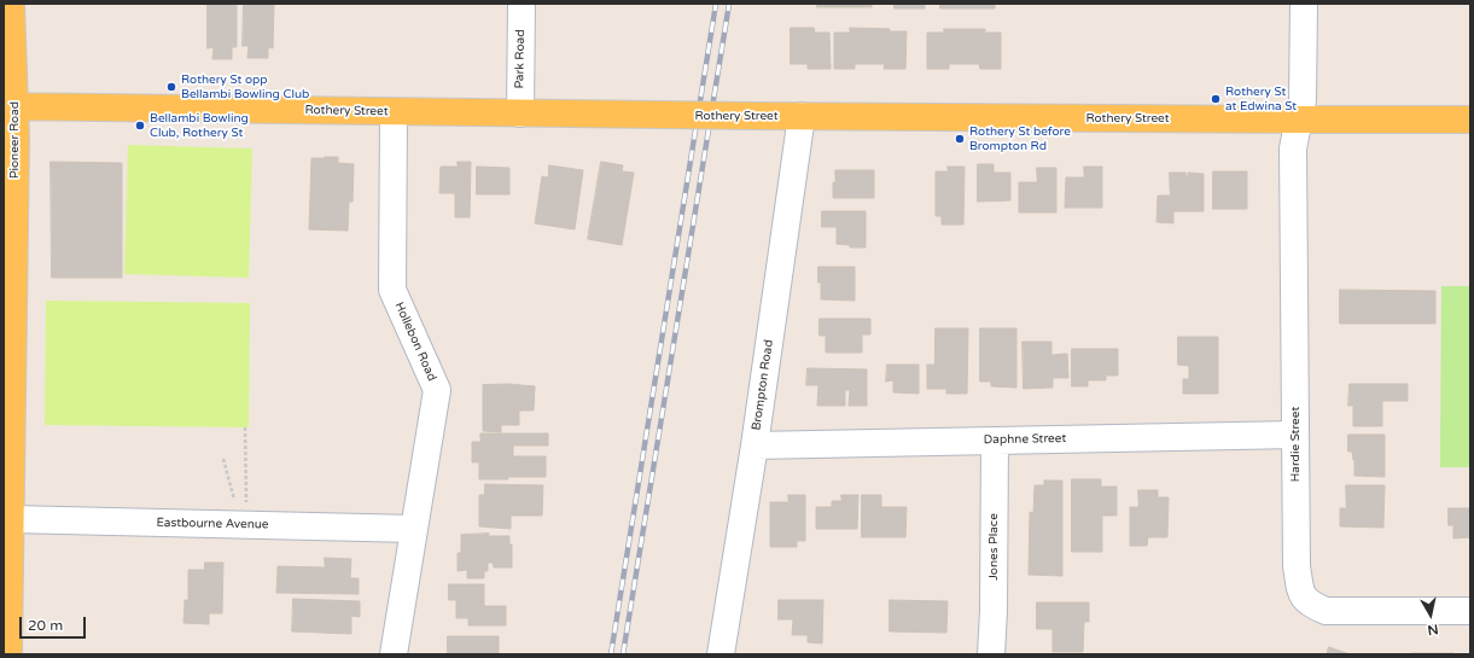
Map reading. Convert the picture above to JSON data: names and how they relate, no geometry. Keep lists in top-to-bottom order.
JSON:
{
  "streets": {
    "main road": ["Rothery Street", "Pioneer Road"],
    "street": [
      "Park Road",
      "Hollebon Road",
      "Brompton Road",
      "Daphne Street",
      "Hardie Street",
      "Eastbourne Avenue",
      "Jones Place"
    ]
  },
  "crossings": [
    ["Park Road", "Rothery Street"],
    ["Rothery Street", "Pioneer Road"],
    ["Rothery Street", "Hollebon Road"],
    ["Rothery Street", "Brompton Road"],
    ["Rothery Street", "Hardie Street"],
    ["Pioneer Road", "Eastbourne Avenue"],
    ["Hollebon Road", "Eastbourne Avenue"],
    ["Brompton Road", "Daphne Street"],
    ["Daphne Street", "Hardie Street"],
    ["Daphne Street", "Jones Place"]
  ],
  "places": [
    "Rothery St opp Bellambi Bowling Club",
    "Rothery St at Edwina St",
    "Bellambi Bowling Club, Rothery St",
    "Rothery St before Brompton Rd"
  ],
  "scale_bar": "20 m",
  "north": "bottom"
}
